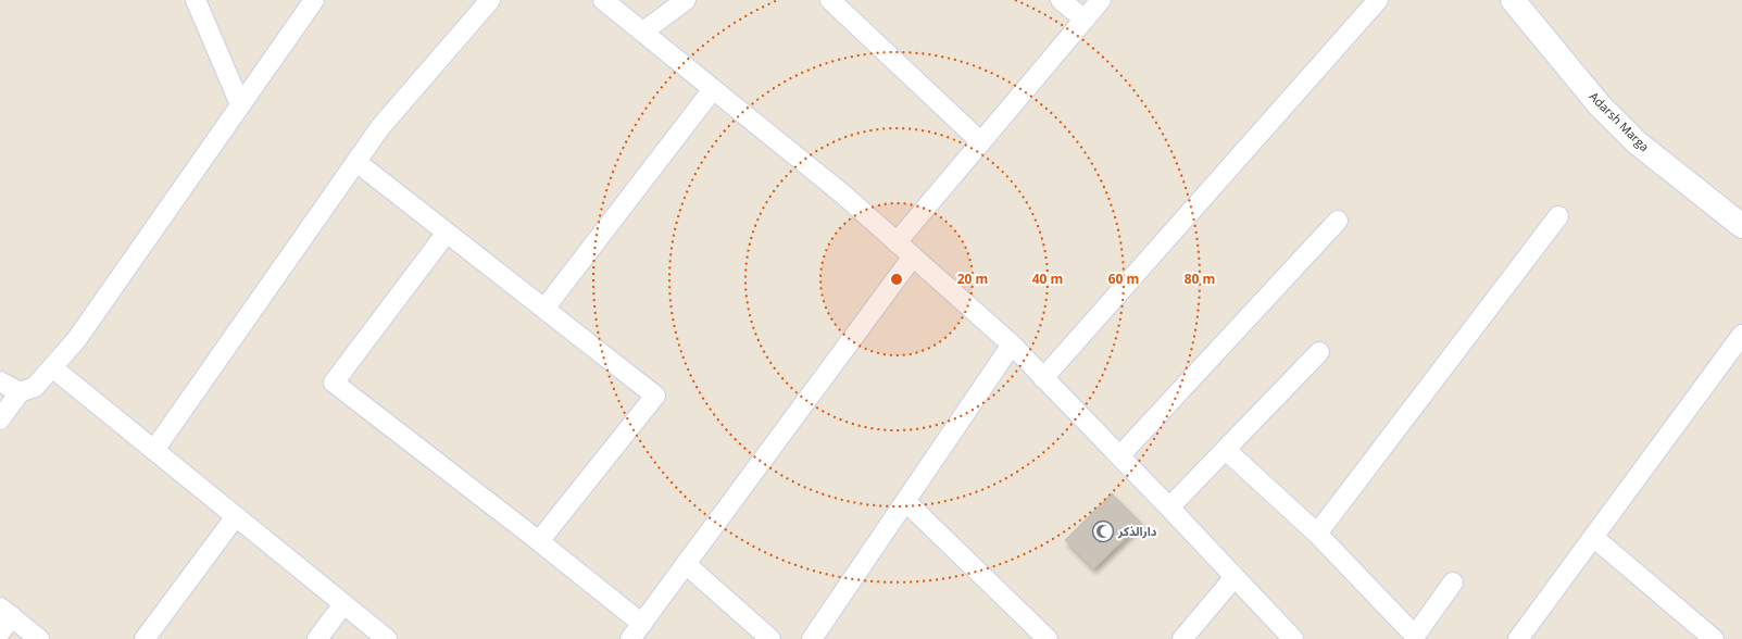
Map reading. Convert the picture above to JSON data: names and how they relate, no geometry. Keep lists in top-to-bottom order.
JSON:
{
  "streets": {
    "main road": ["Adarsh Marga"]
  },
  "places": {
    "mosque": ["دارالذکر"]
  },
  "rings": [
    "20 m",
    "40 m",
    "60 m",
    "80 m"
  ]
}
